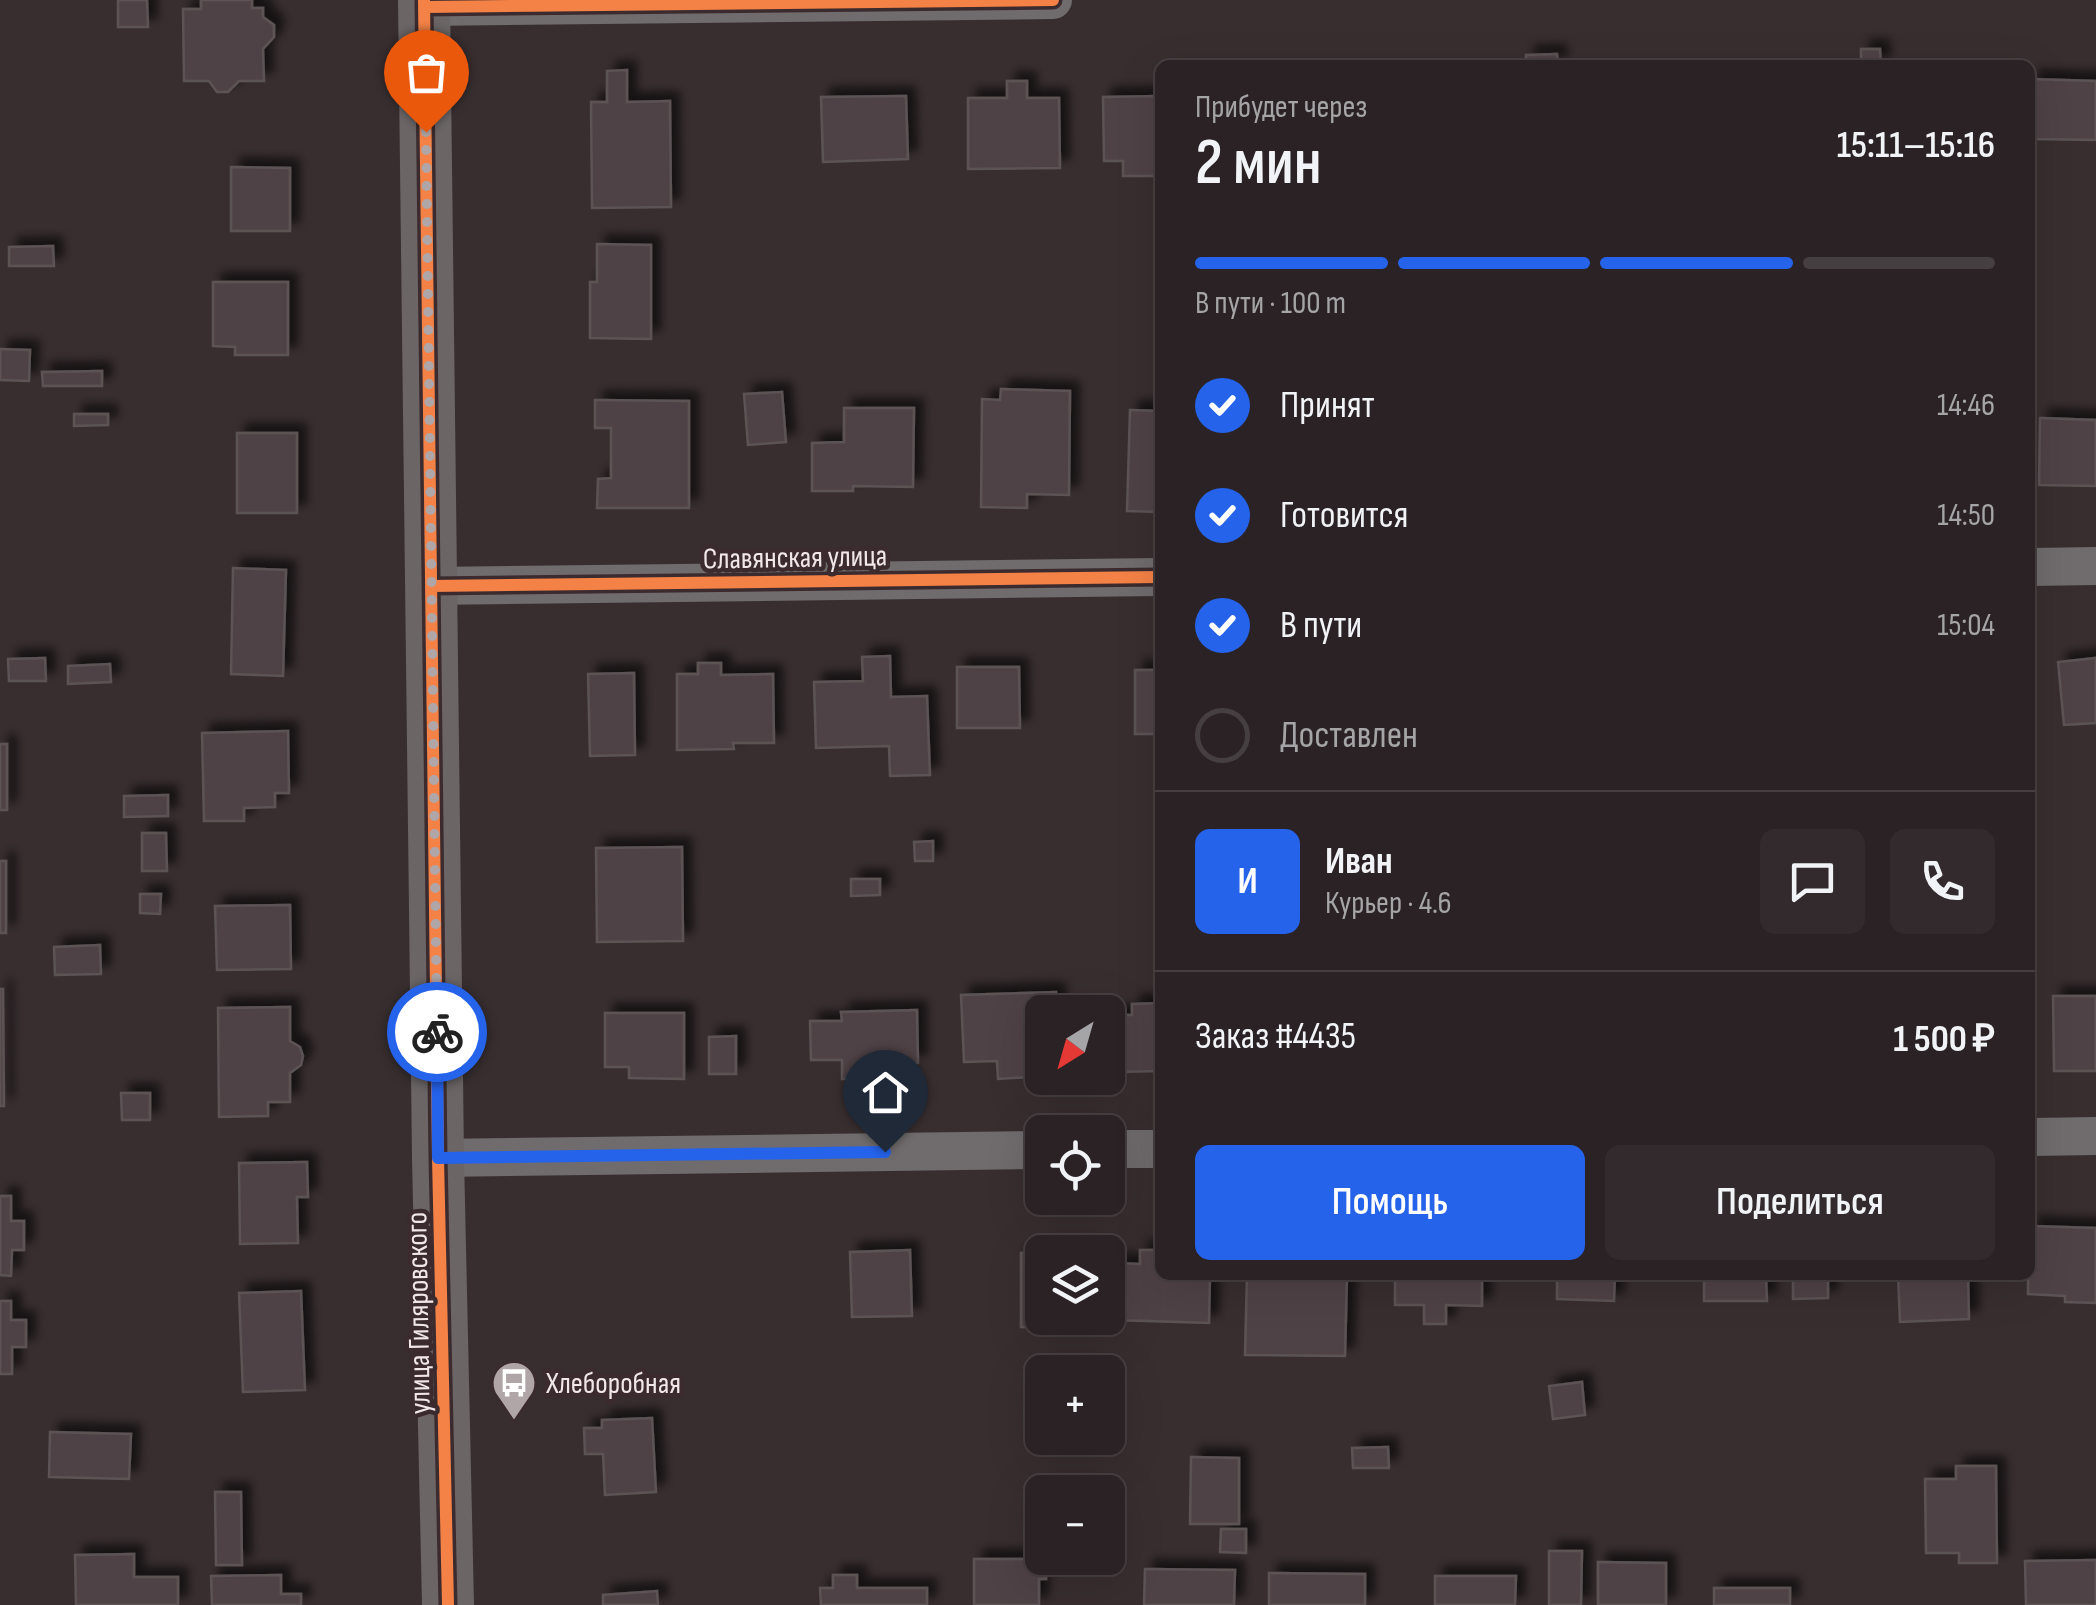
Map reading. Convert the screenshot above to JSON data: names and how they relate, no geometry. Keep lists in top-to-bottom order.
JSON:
{
  "streets": {
    "street": ["Славянская улица", "улица Гиляровского"]
  },
  "crossings": [
    ["Славянская улица", "улица Гиляровского"]
  ],
  "places": {
    "bus stop": ["Хлеборобная"]
  },
  "north": "bottom left",
  "page": {
    "heading": ["2 мин", "Прибудет через", "15:11–15:16"],
    "panel": [
      "Иван",
      "Курьер · 4.6",
      "Заказ #4435",
      "1 500 ₽"
    ],
    "bar": "В пути · 100 m",
    "list": [
      ["Принят", "14:46"],
      ["Готовится", "14:50"],
      ["В пути", "15:04"],
      "Доставлен"
    ],
    "round": "И",
    "map_buttons": ["+", "−"],
    "buttons": ["Помощь", "Поделиться"]
  }
}
